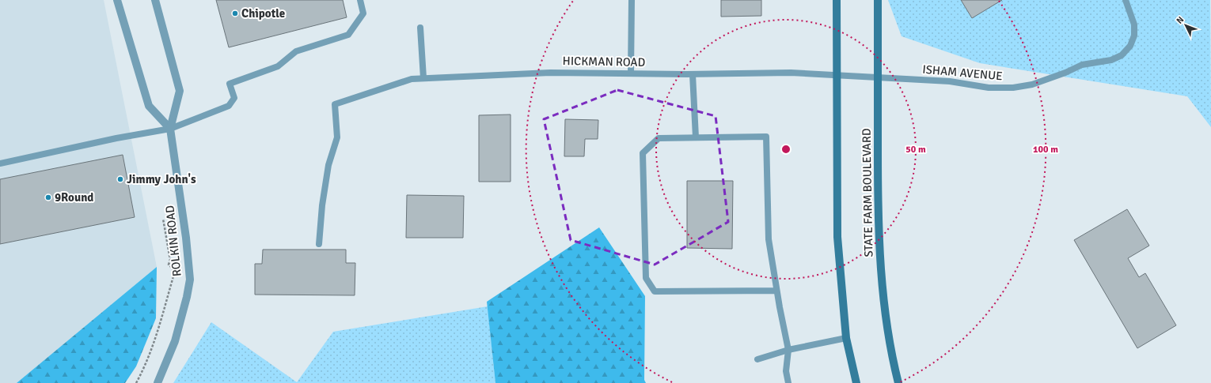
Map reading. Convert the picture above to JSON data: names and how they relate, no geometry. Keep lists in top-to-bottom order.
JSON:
{
  "streets": {
    "street": ["STATE FARM BOULEVARD", "ROLKIN ROAD"],
    "lane": ["HICKMAN ROAD", "ISHAM AVENUE"]
  },
  "crossings": [
    ["HICKMAN ROAD", "ISHAM AVENUE"],
    ["HICKMAN ROAD", "STATE FARM BOULEVARD"],
    ["ISHAM AVENUE", "STATE FARM BOULEVARD"]
  ],
  "places": ["Chipotle", "Jimmy John's", "9Round"],
  "north": "top left",
  "rings": ["50 m", "100 m"]
}
